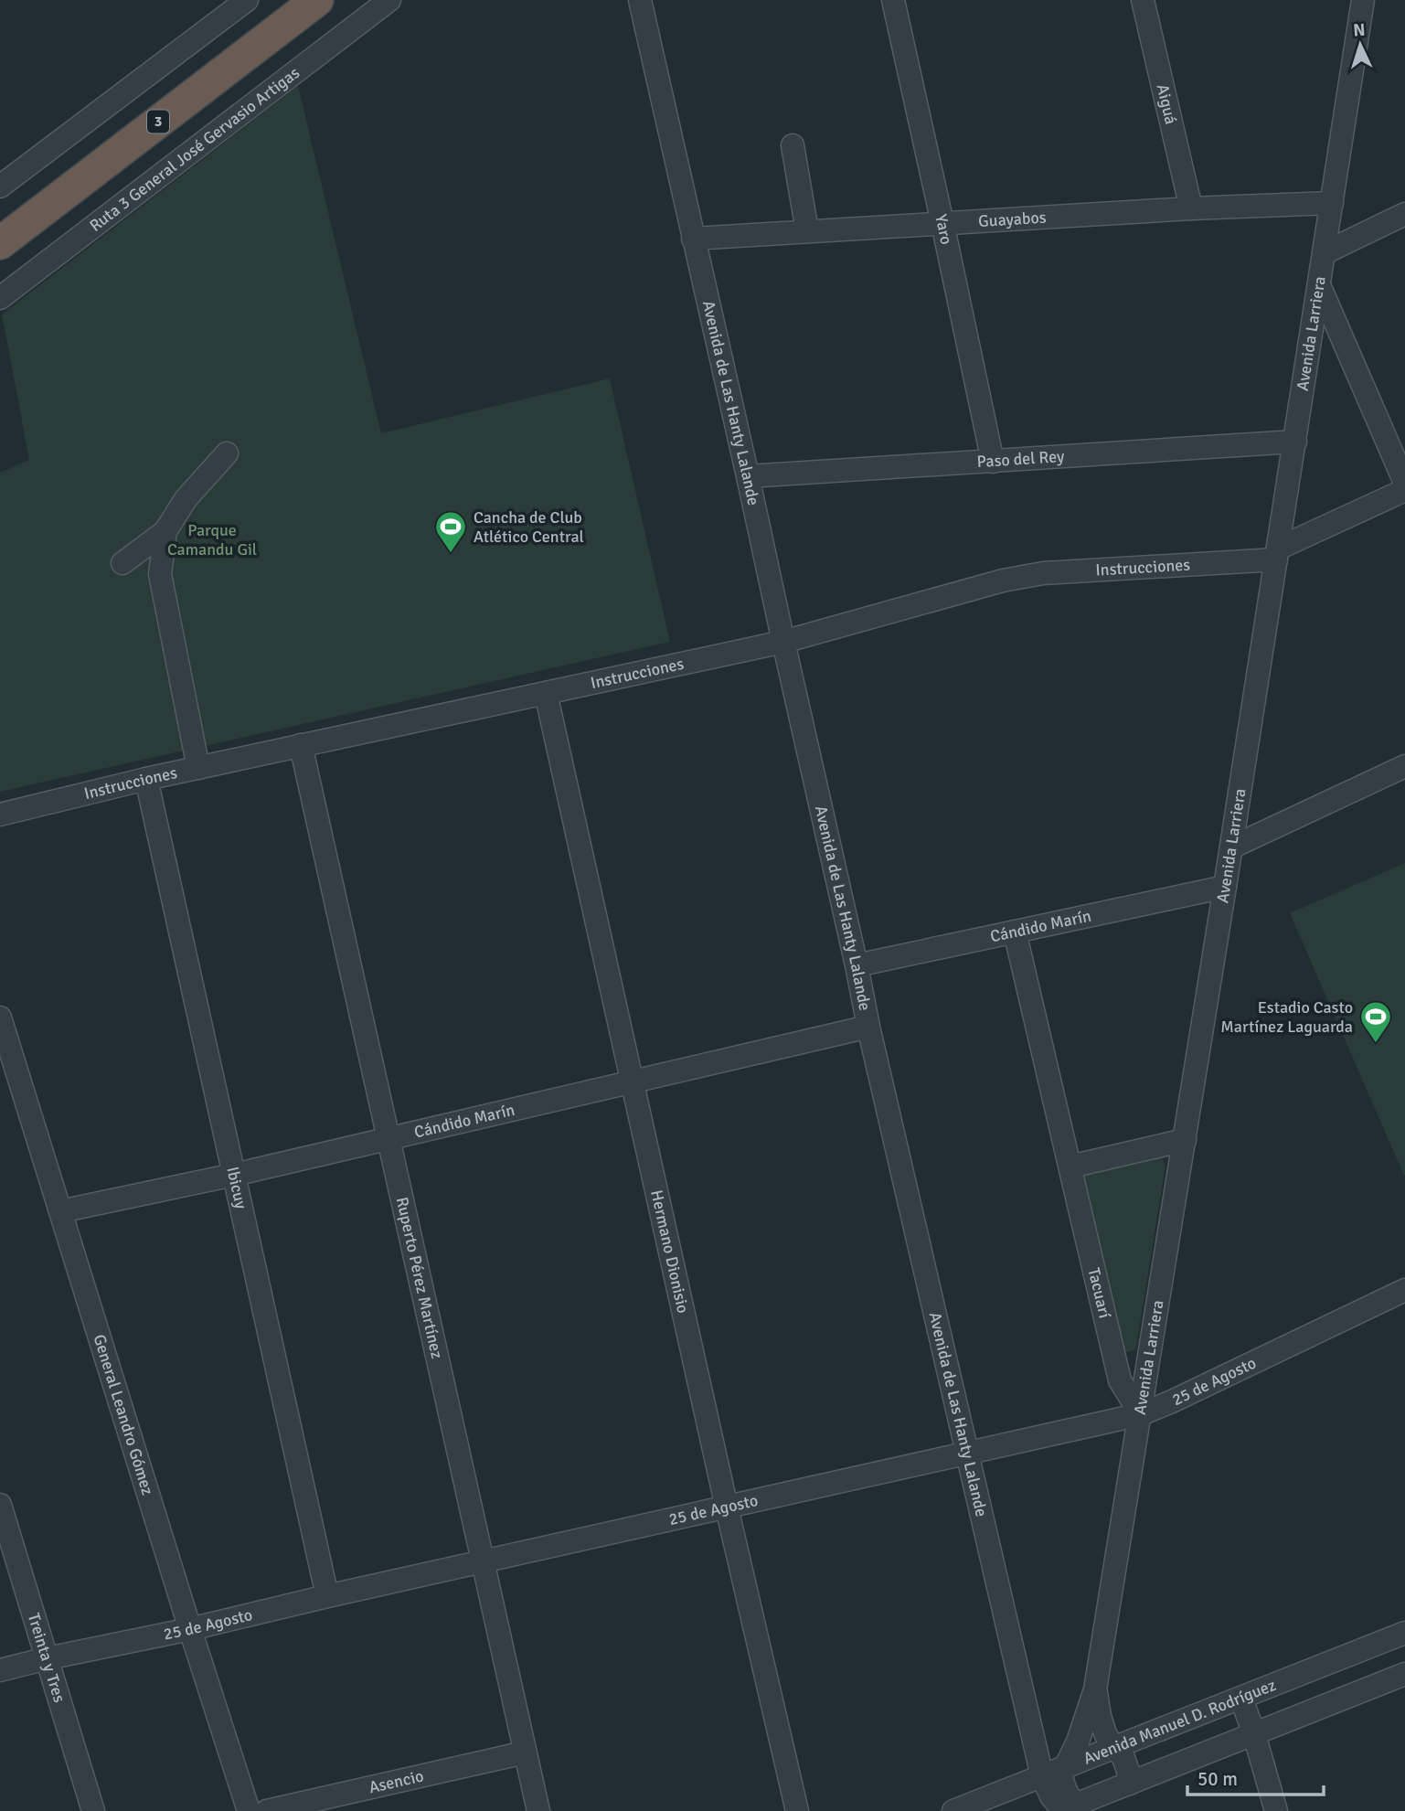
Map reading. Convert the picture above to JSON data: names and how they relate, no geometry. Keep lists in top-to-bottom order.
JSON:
{
  "streets": {
    "highway": ["3"],
    "street": [
      "Aiguá",
      "Ruta 3 General José Gervasio Artigas",
      "Guayabos",
      "Yaro",
      "Avenida Larriera",
      "Avenida de Las Hanty Lalande",
      "Paso del Rey",
      "Instrucciones",
      "Cándido Marín",
      "Ibicuy",
      "Hermano Dionisio",
      "Ruperto Pérez Martínez",
      "Tacuarí",
      "25 de Agosto",
      "General Leandro Gómez",
      "Treinta y Tres",
      "Avenida Manuel D. Rodríguez",
      "Asencio"
    ]
  },
  "crossings": [
    ["Aiguá", "Guayabos"],
    ["Guayabos", "Yaro"],
    ["Guayabos", "Avenida Larriera"],
    ["Guayabos", "Avenida de Las Hanty Lalande"],
    ["Yaro", "Paso del Rey"],
    ["Avenida Larriera", "Paso del Rey"],
    ["Avenida Larriera", "Instrucciones"],
    ["Avenida Larriera", "Cándido Marín"],
    ["Avenida Larriera", "Tacuarí"],
    ["Avenida Larriera", "25 de Agosto"],
    ["Avenida Larriera", "Avenida Manuel D. Rodríguez"],
    ["Avenida de Las Hanty Lalande", "Paso del Rey"],
    ["Avenida de Las Hanty Lalande", "Instrucciones"],
    ["Avenida de Las Hanty Lalande", "Cándido Marín"],
    ["Avenida de Las Hanty Lalande", "25 de Agosto"],
    ["Avenida de Las Hanty Lalande", "Avenida Manuel D. Rodríguez"],
    ["Instrucciones", "Ibicuy"],
    ["Instrucciones", "Hermano Dionisio"],
    ["Instrucciones", "Ruperto Pérez Martínez"],
    ["Cándido Marín", "Ibicuy"],
    ["Cándido Marín", "Hermano Dionisio"],
    ["Cándido Marín", "Ruperto Pérez Martínez"],
    ["Cándido Marín", "Tacuarí"],
    ["Cándido Marín", "General Leandro Gómez"],
    ["Ibicuy", "25 de Agosto"],
    ["Hermano Dionisio", "25 de Agosto"],
    ["Ruperto Pérez Martínez", "25 de Agosto"],
    ["Ruperto Pérez Martínez", "Asencio"],
    ["Tacuarí", "25 de Agosto"],
    ["25 de Agosto", "General Leandro Gómez"],
    ["25 de Agosto", "Treinta y Tres"]
  ],
  "parks": ["Parque Camandu Gil"],
  "places": {
    "sports": ["Cancha de Club Atlético Central", "Estadio Casto Martínez Laguarda"]
  },
  "scale_bar": "50 m",
  "north": "top"
}
